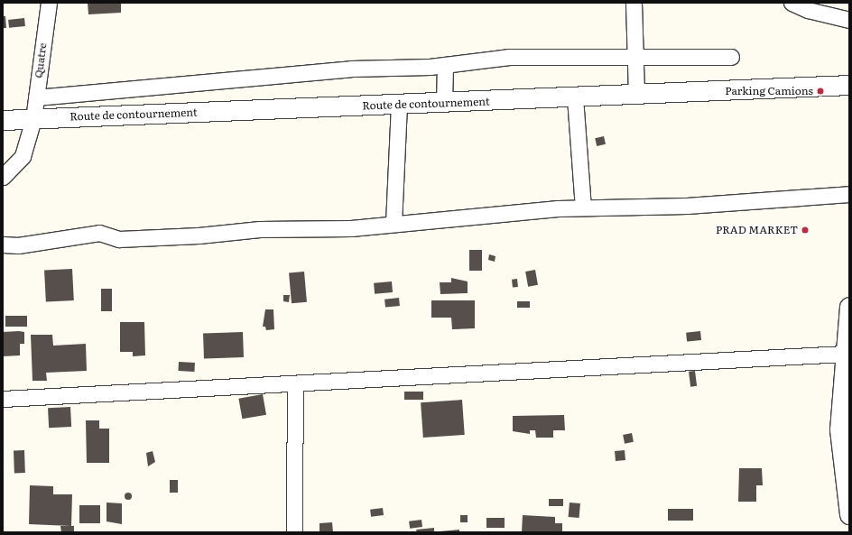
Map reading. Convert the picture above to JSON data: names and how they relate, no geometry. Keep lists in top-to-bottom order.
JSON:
{
  "streets": {
    "street": ["Quatre", "Route de contournement"]
  },
  "crossings": [
    ["Quatre", "Route de contournement"]
  ],
  "places": ["Parking Camions", "PRAD MARKET"]
}
